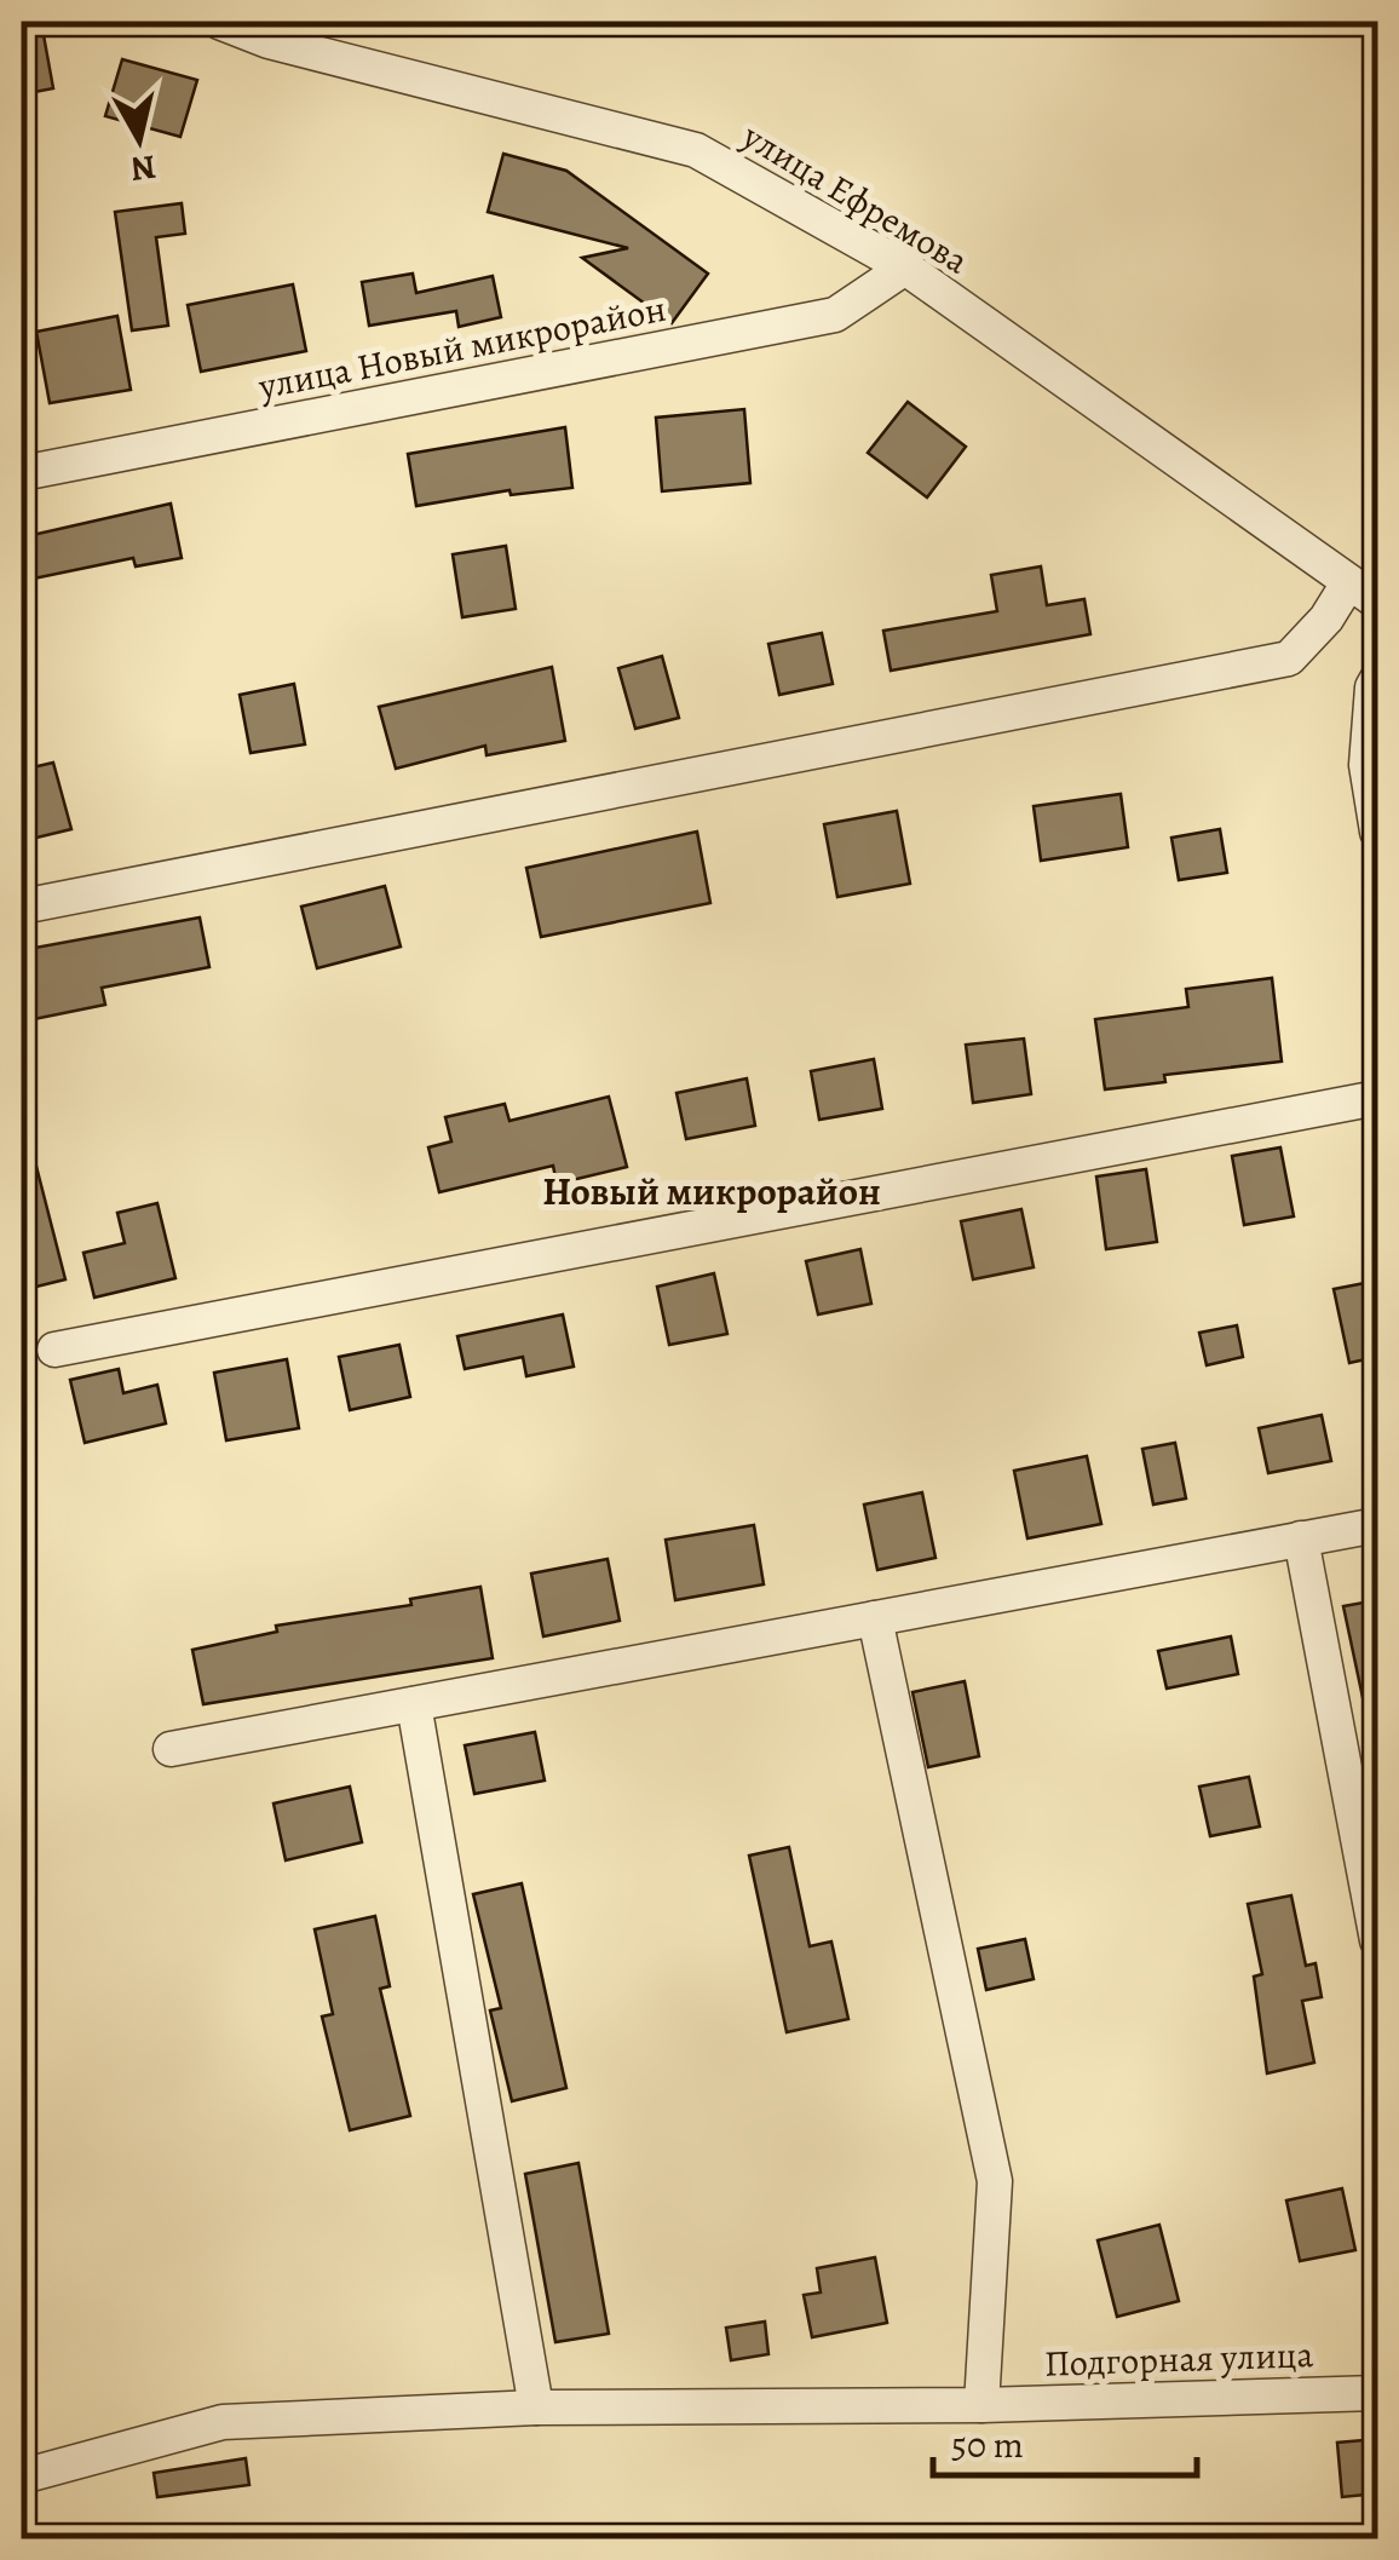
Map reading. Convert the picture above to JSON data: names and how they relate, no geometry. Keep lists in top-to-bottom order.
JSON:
{
  "streets": {
    "street": ["улица Ефремова", "улица Новый микрорайон", "Подгорная улица"]
  },
  "crossings": [
    ["улица Ефремова", "улица Новый микрорайон"]
  ],
  "districts": ["Новый микрорайон"],
  "scale_bar": "50 m",
  "north": "bottom"
}
